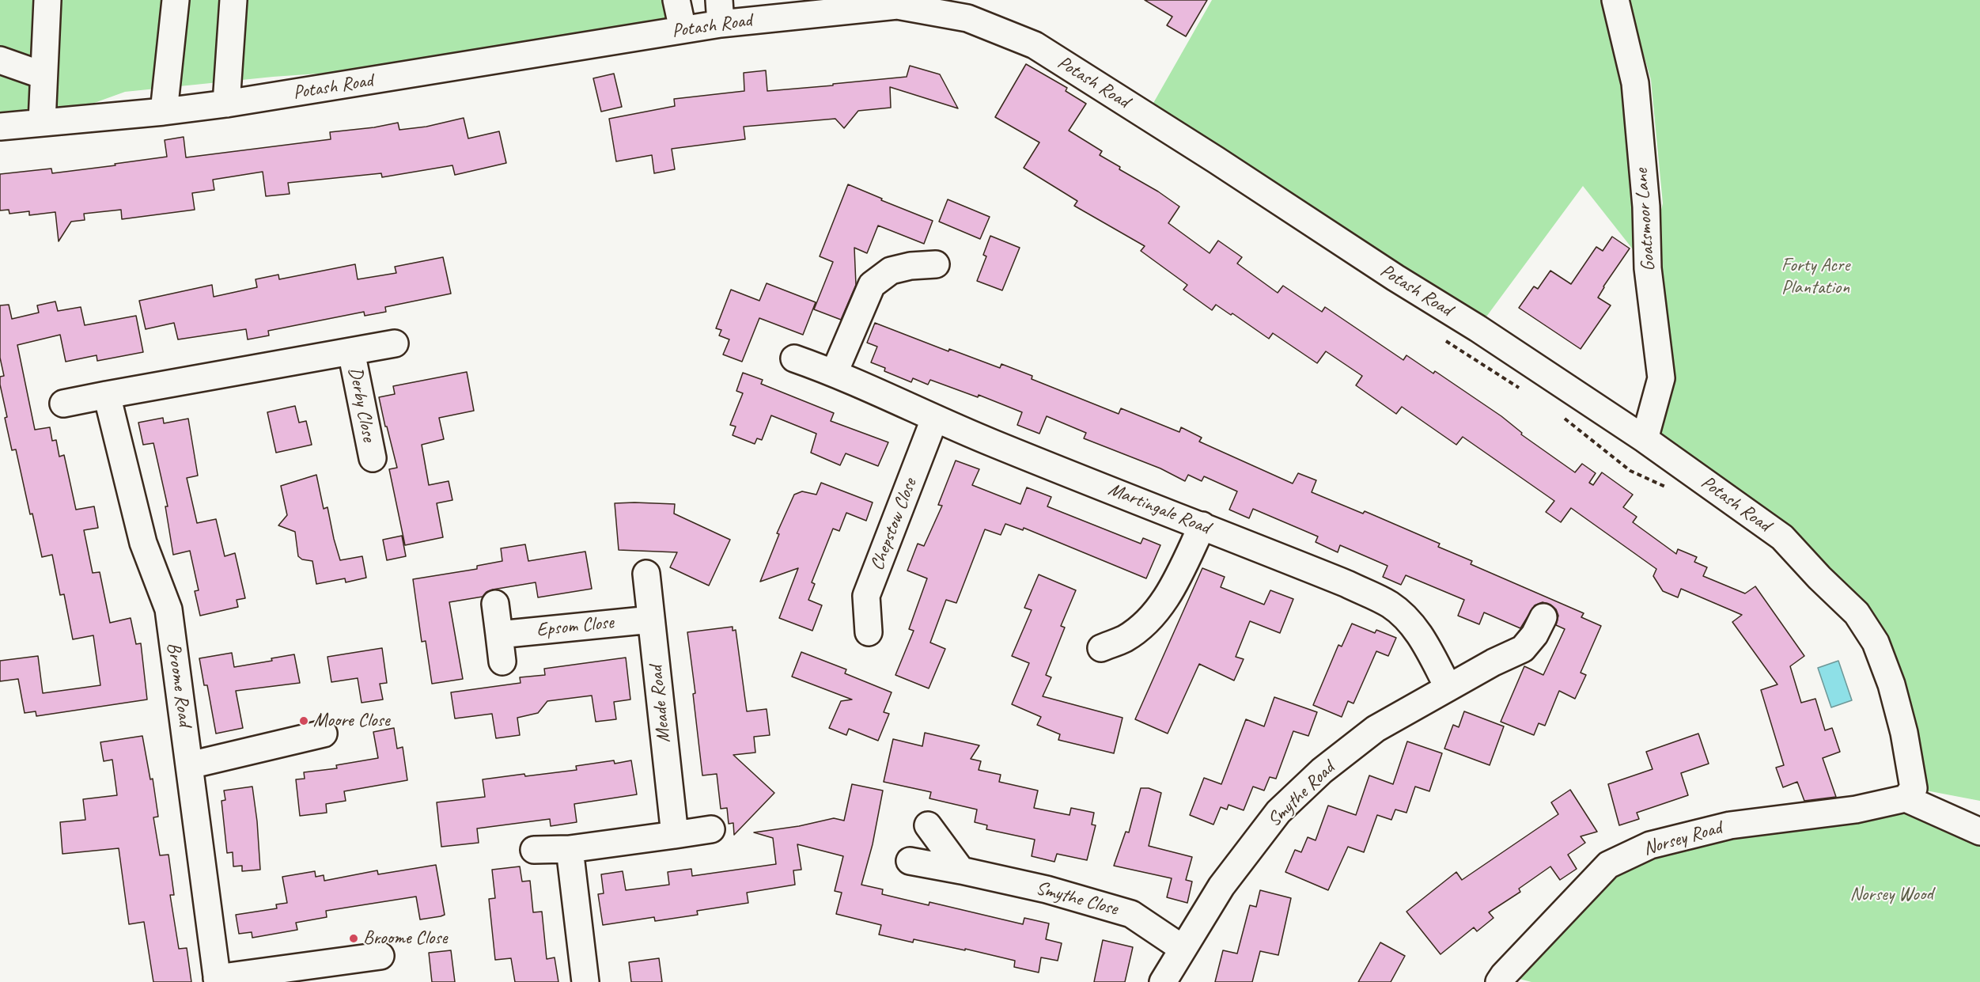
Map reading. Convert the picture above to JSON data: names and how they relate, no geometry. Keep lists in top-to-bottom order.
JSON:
{
  "streets": {
    "street": [
      "Potash Road",
      "Goatsmoor Lane",
      "Derby Close",
      "Martingale Road",
      "Chepstow Close",
      "Epsom Close",
      "Broome Road",
      "Meade Road",
      "Smythe Road",
      "Norsey Road",
      "Smythe Close"
    ]
  },
  "crossings": [
    ["Potash Road", "Goatsmoor Lane"],
    ["Potash Road", "Norsey Road"],
    ["Martingale Road", "Chepstow Close"],
    ["Martingale Road", "Smythe Road"],
    ["Epsom Close", "Meade Road"],
    ["Smythe Road", "Smythe Close"]
  ],
  "parks": ["Forty Acre Plantation", "Norsey Wood"],
  "places": ["Moore Close", "Broome Close"]
}
